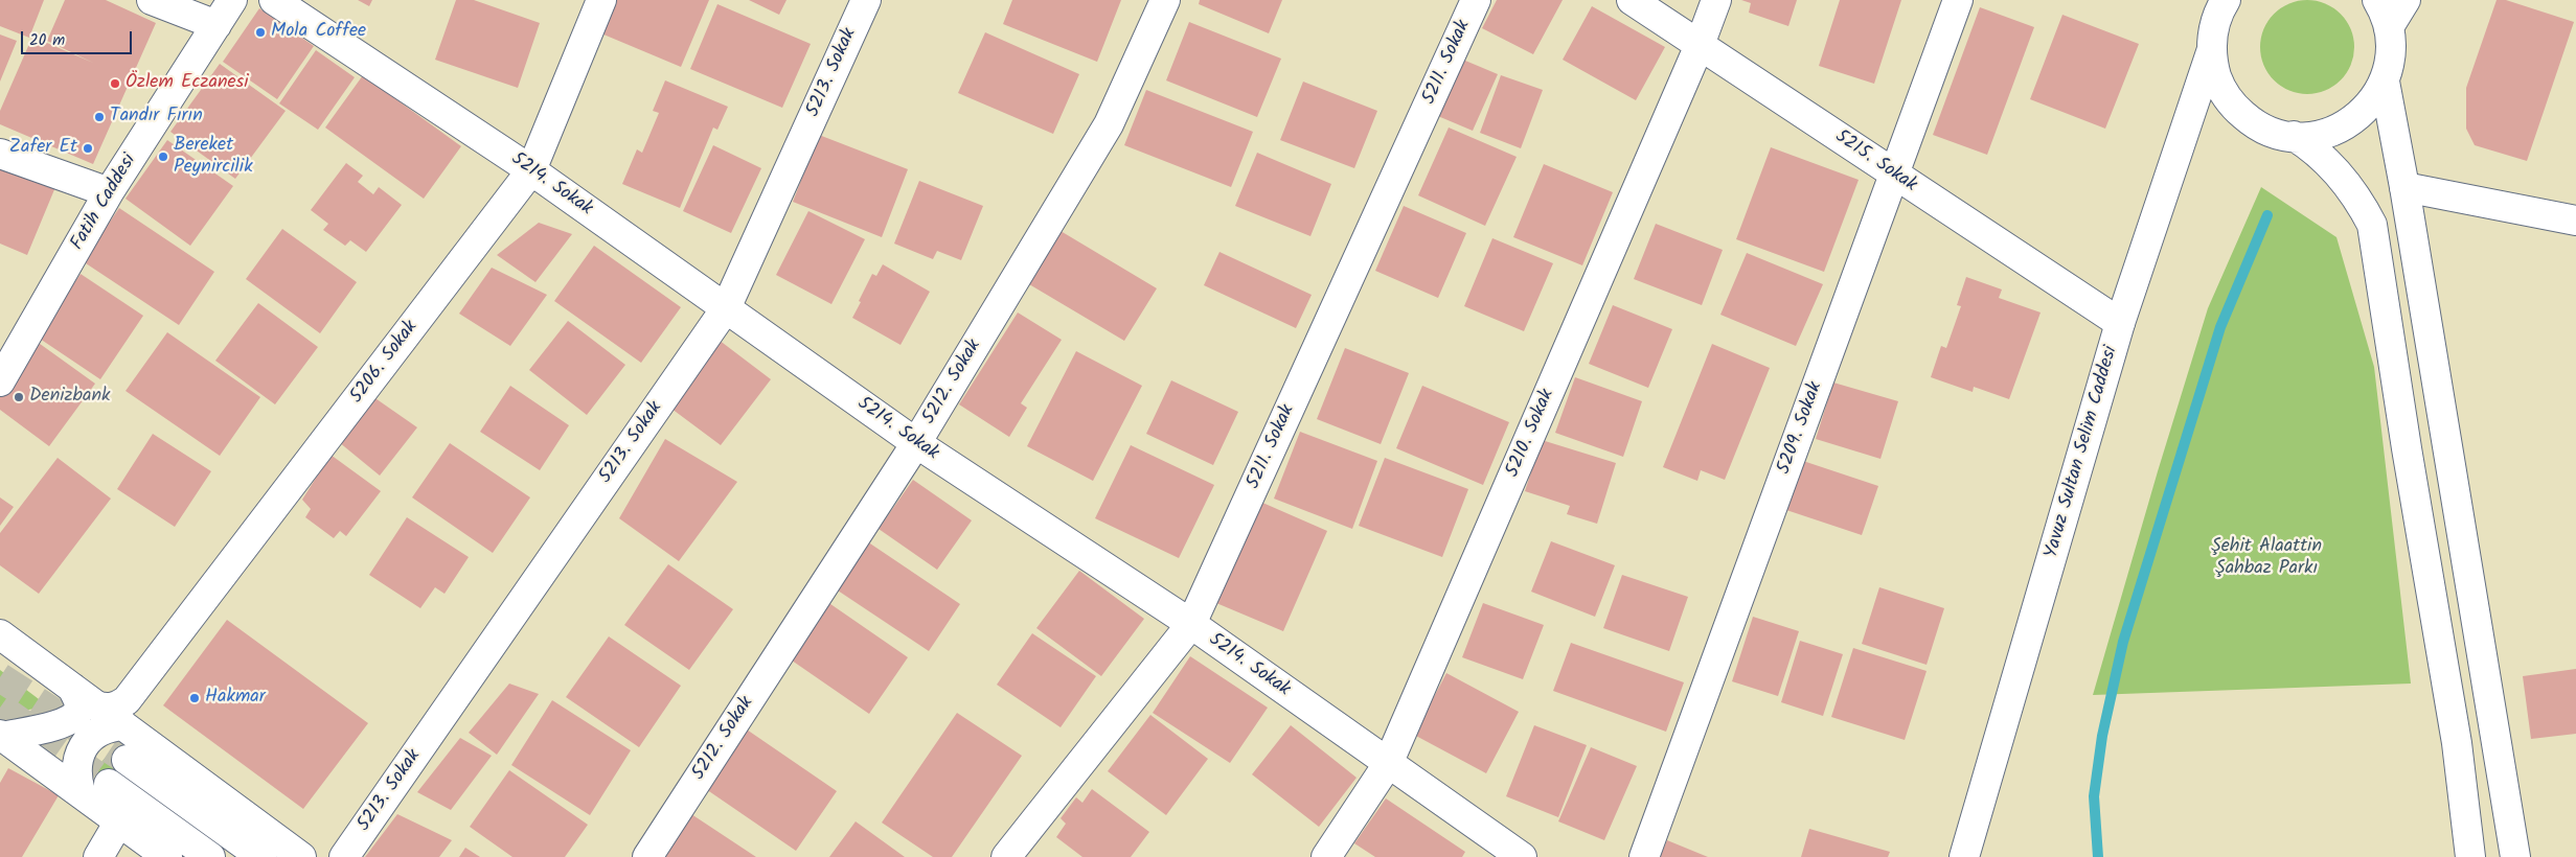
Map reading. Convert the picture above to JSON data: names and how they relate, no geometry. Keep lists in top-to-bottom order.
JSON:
{
  "streets": {
    "street": [
      "5211. Sokak",
      "5213. Sokak",
      "5215. Sokak",
      "5214. Sokak",
      "Fatih Caddesi",
      "5206. Sokak",
      "5212. Sokak",
      "5209. Sokak",
      "5210. Sokak",
      "Yavuz Sultan Selim Caddesi"
    ]
  },
  "crossings": [
    ["5211. Sokak", "5214. Sokak"],
    ["5213. Sokak", "5214. Sokak"],
    ["5215. Sokak", "5209. Sokak"],
    ["5215. Sokak", "5210. Sokak"],
    ["5215. Sokak", "Yavuz Sultan Selim Caddesi"],
    ["5214. Sokak", "5206. Sokak"],
    ["5214. Sokak", "5212. Sokak"],
    ["5214. Sokak", "5210. Sokak"]
  ],
  "parks": ["Şehit Alaattin Şahbaz Parkı"],
  "places": [
    "Mola Coffee",
    "Özlem Eczanesi",
    "Tandır Fırın",
    "Zafer Et",
    "Bereket Peynircilik",
    "Denizbank",
    "Hakmar"
  ],
  "scale_bar": "20 m"
}
